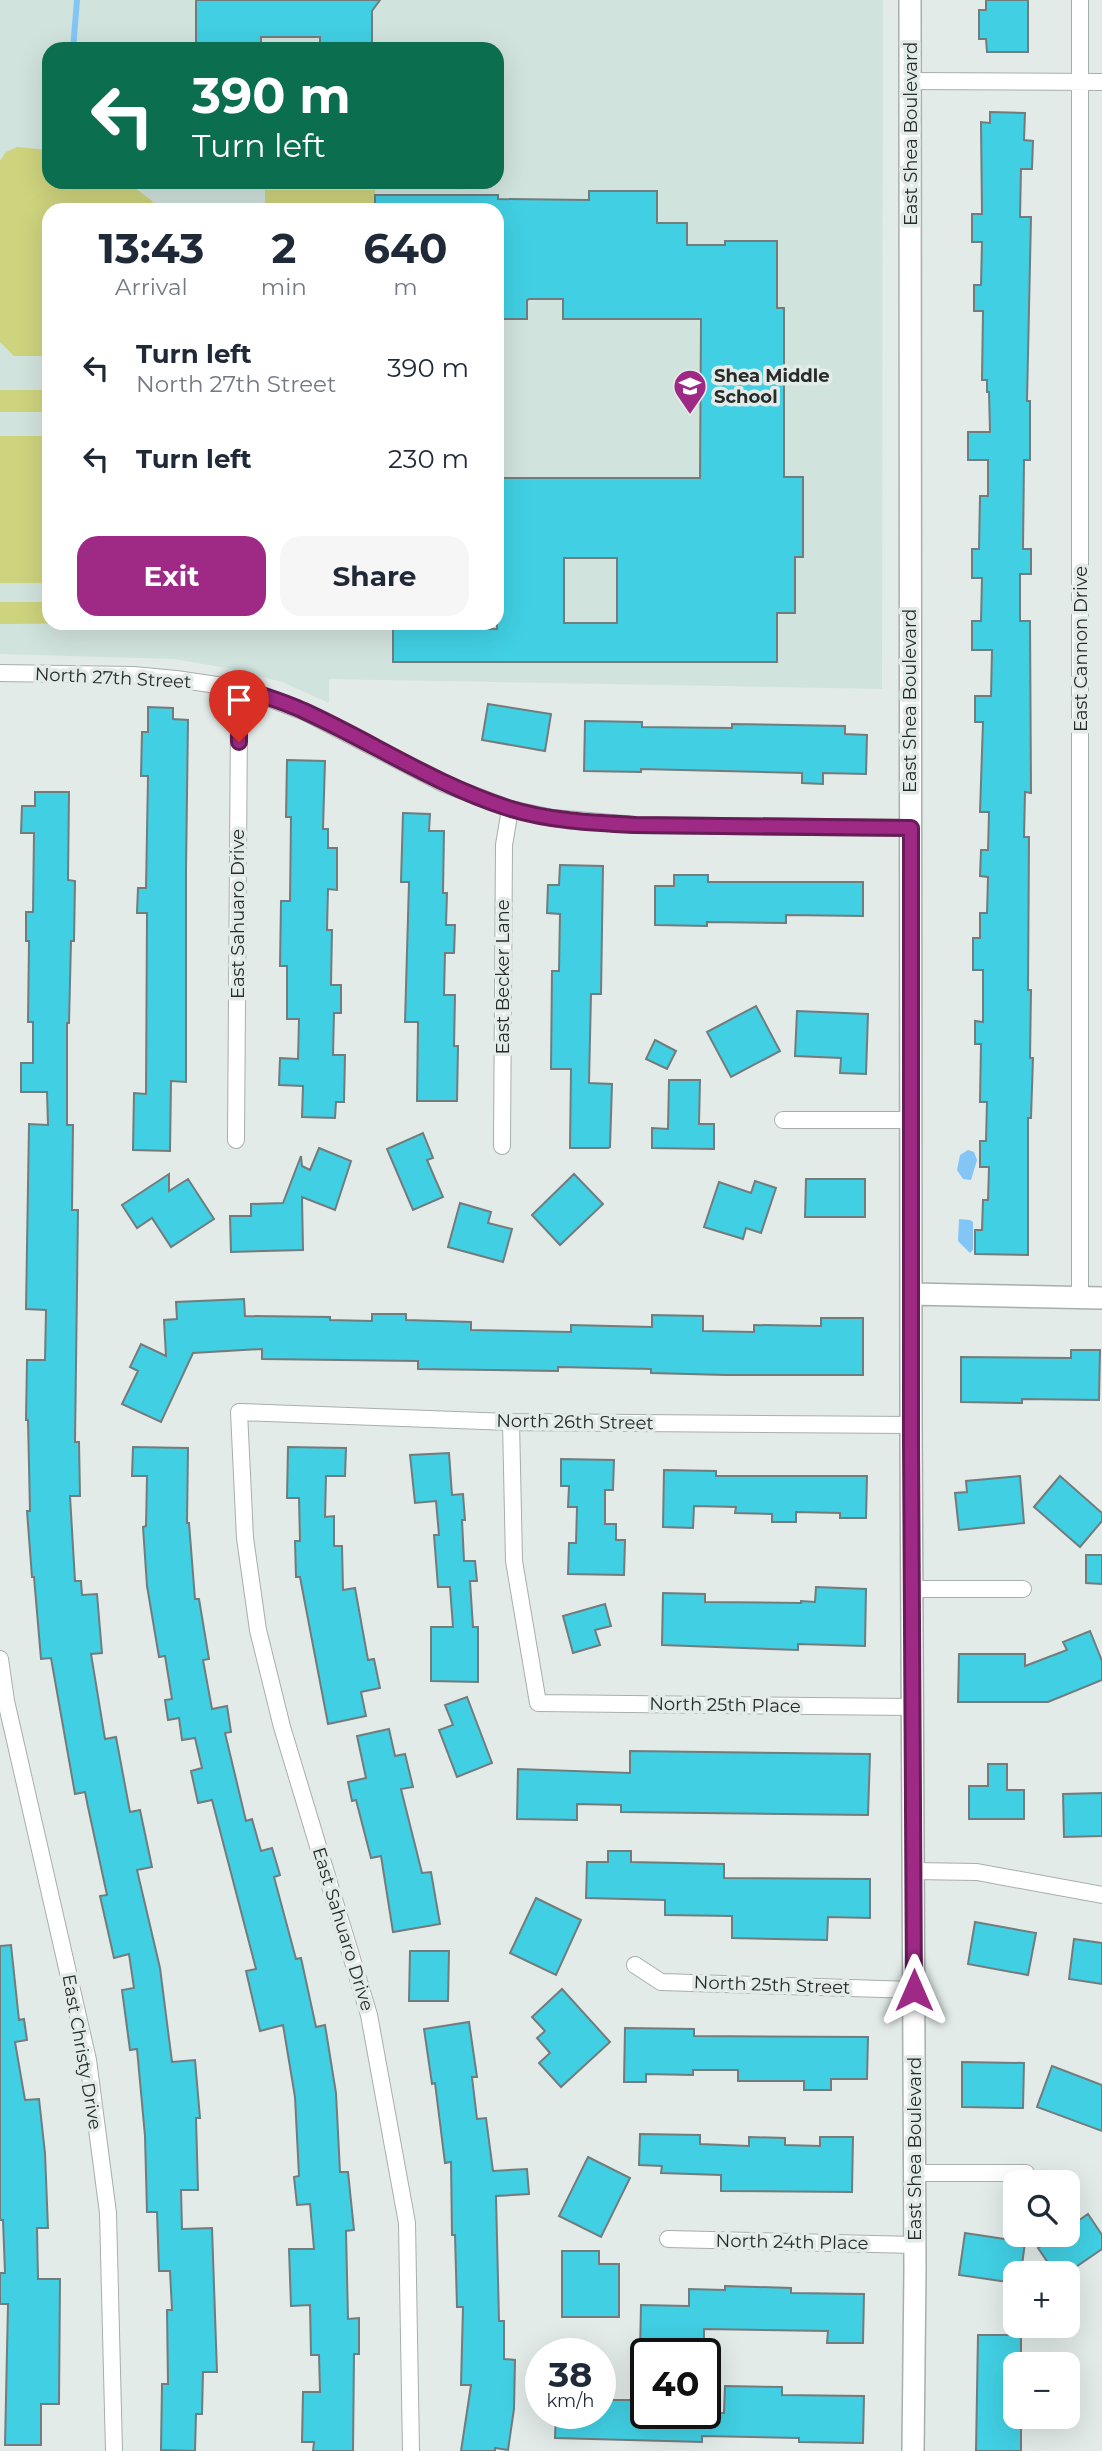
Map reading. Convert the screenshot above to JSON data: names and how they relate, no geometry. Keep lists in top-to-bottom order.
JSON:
{
  "streets": {
    "street": [
      "East Shea Boulevard",
      "East Cannon Drive",
      "North 27th Street",
      "East Sahuaro Drive",
      "East Becker Lane",
      "North 26th Street",
      "North 25th Place",
      "North 25th Street",
      "East Christy Drive",
      "North 24th Place"
    ]
  },
  "crossings": [
    ["East Shea Boulevard", "North 27th Street"],
    ["East Shea Boulevard", "North 26th Street"],
    ["East Shea Boulevard", "North 25th Place"],
    ["East Shea Boulevard", "North 25th Street"],
    ["East Shea Boulevard", "North 24th Place"],
    ["North 27th Street", "East Sahuaro Drive"],
    ["North 27th Street", "East Becker Lane"],
    ["East Sahuaro Drive", "North 26th Street"],
    ["North 26th Street", "North 25th Place"]
  ],
  "places": {
    "school or university": ["Shea Middle School"]
  },
  "page": {
    "turn": ["390 m", "Turn left"],
    "eta": [
      "13:43",
      "Arrival",
      "2",
      "min",
      "640",
      "m"
    ],
    "list": [
      {
        "name": "Turn left",
        "note": "North 27th Street",
        "value": "390 m"
      },
      {
        "name": "Turn left",
        "value": "230 m"
      }
    ],
    "buttons": ["Exit", "Share"],
    "map_buttons": ["+", "−"],
    "speed": "38 km/h",
    "limit": "40"
  }
}
